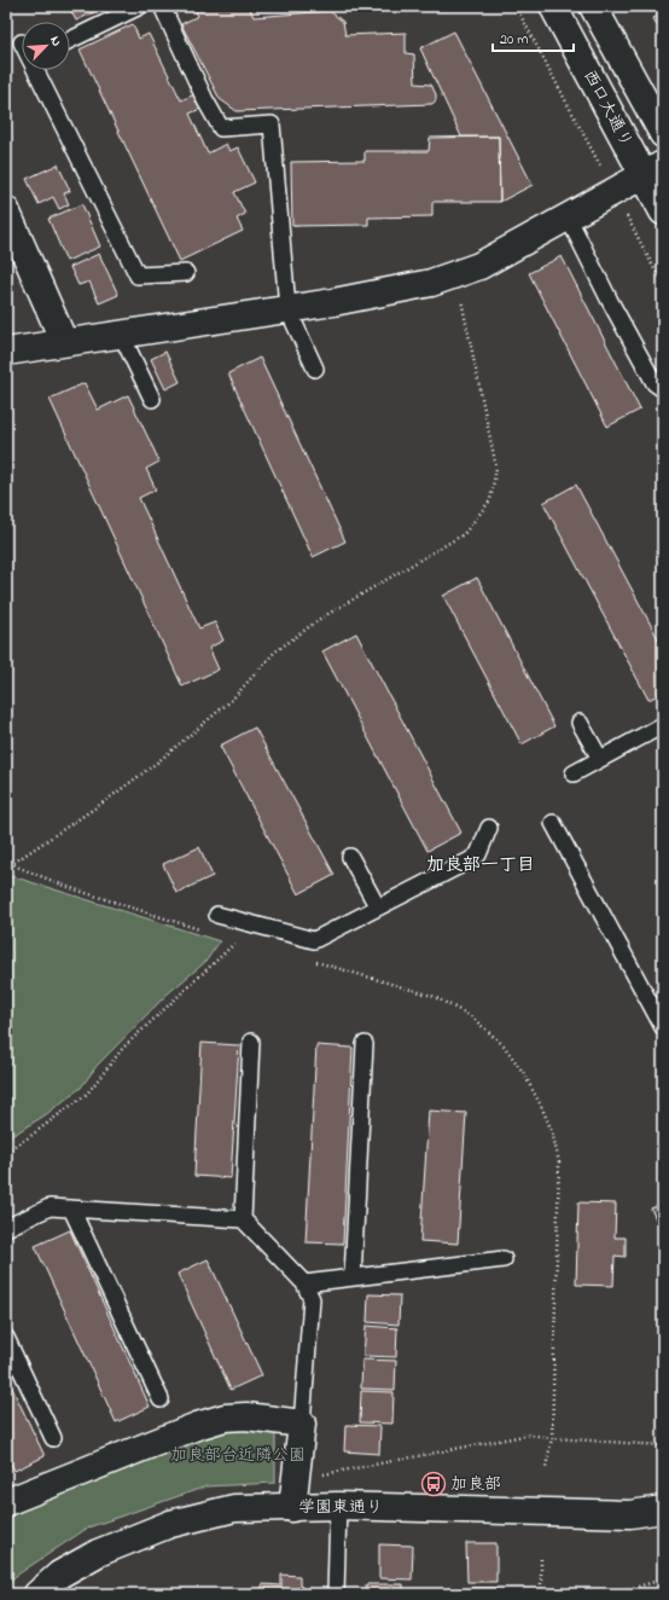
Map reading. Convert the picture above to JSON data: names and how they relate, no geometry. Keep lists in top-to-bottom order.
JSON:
{
  "streets": {
    "street": ["西口大通り", "学園東通り"]
  },
  "districts": ["加良部一丁目"],
  "parks": ["加良部台近隣公園"],
  "places": {
    "bus stop": ["加良部"]
  },
  "scale_bar": "20 m",
  "north": "top right"
}
